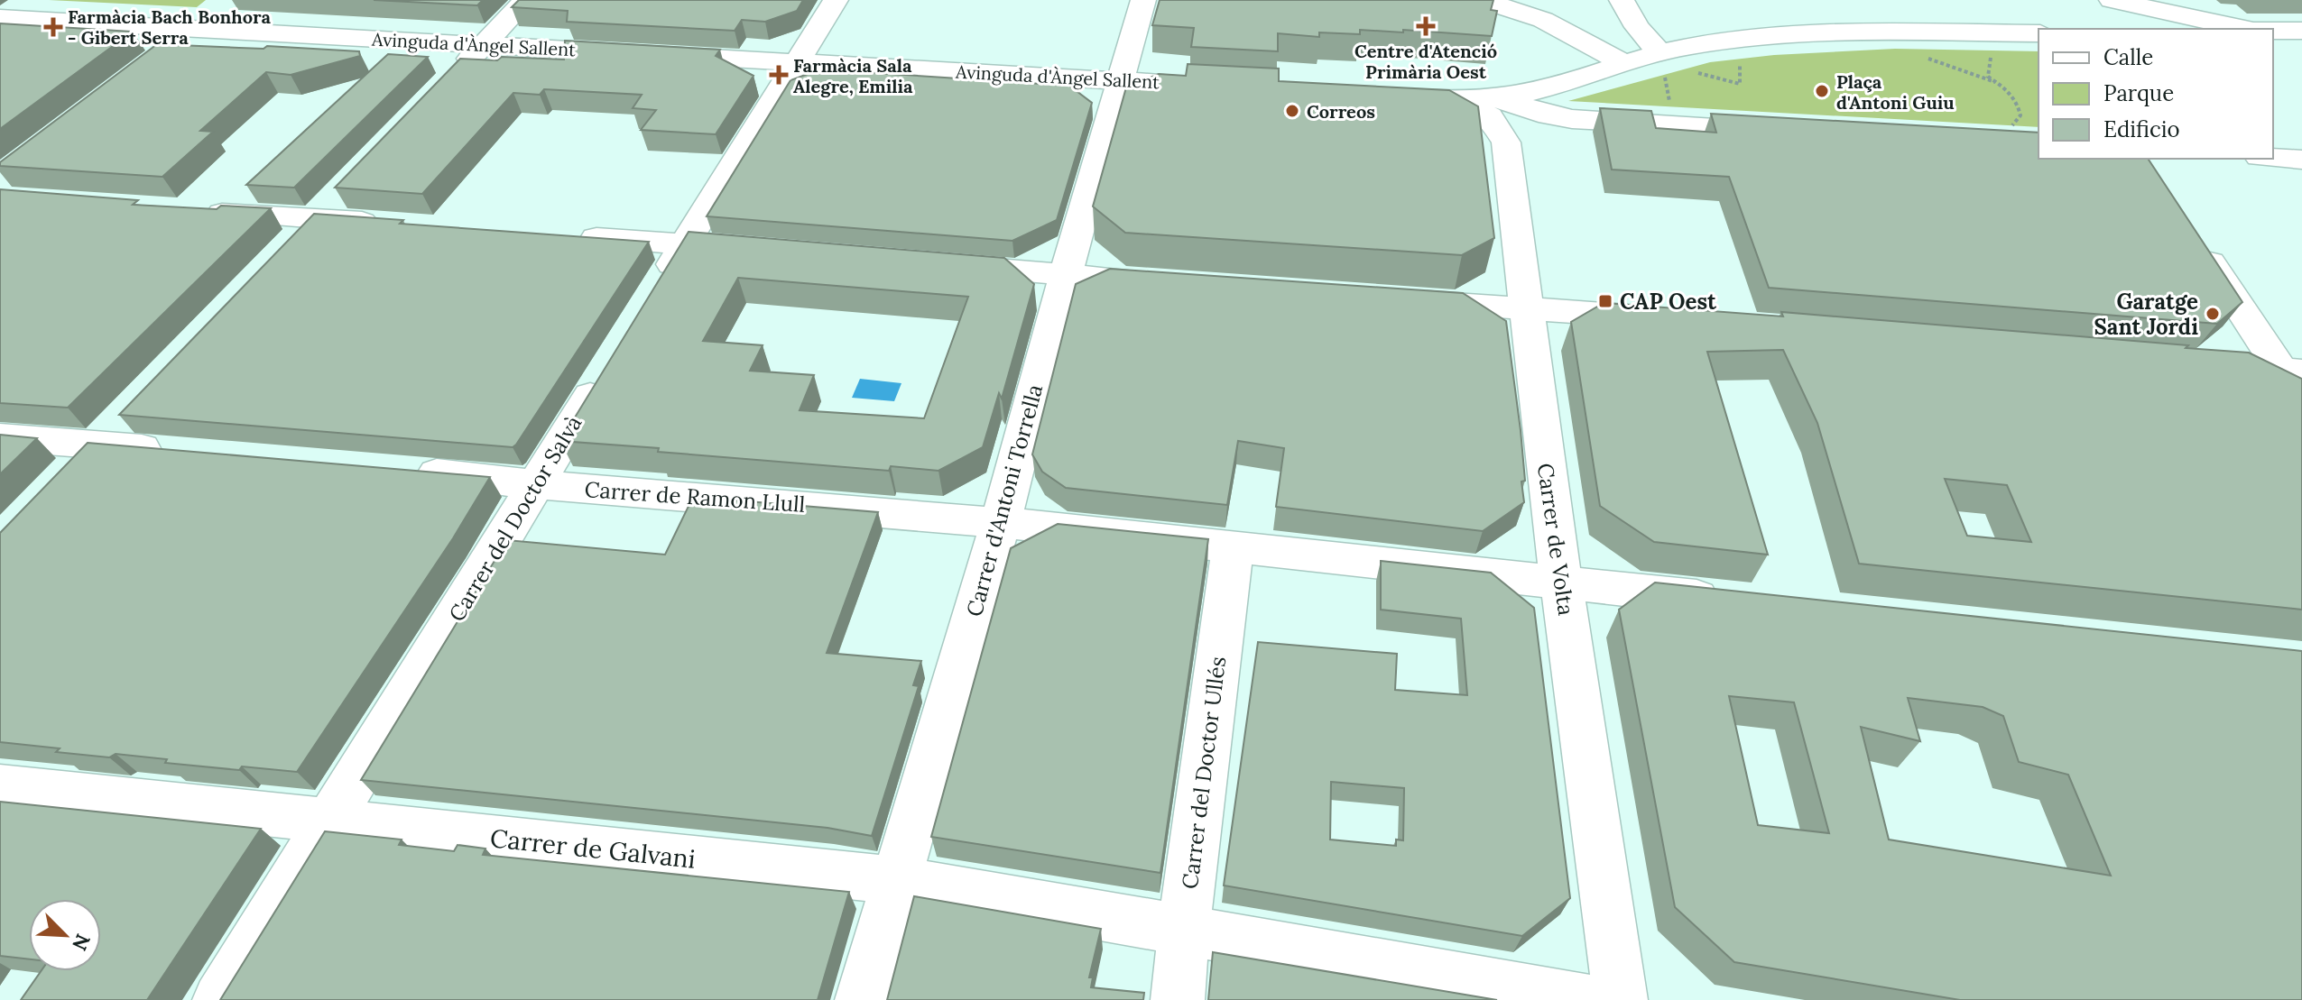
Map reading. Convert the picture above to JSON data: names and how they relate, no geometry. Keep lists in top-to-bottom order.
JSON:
{
  "streets": {
    "street": [
      "Avinguda d'Àngel Sallent",
      "Carrer de Ramon Llull",
      "Carrer d'Antoni Torrella",
      "Carrer del Doctor Salvà",
      "Carrer de Volta",
      "Carrer del Doctor Ullés",
      "Carrer de Galvani"
    ]
  },
  "crossings": [
    ["Avinguda d'Àngel Sallent", "Carrer d'Antoni Torrella"],
    ["Carrer de Ramon Llull", "Carrer d'Antoni Torrella"],
    ["Carrer de Ramon Llull", "Carrer del Doctor Salvà"],
    ["Carrer de Ramon Llull", "Carrer de Volta"],
    ["Carrer de Ramon Llull", "Carrer del Doctor Ullés"],
    ["Carrer d'Antoni Torrella", "Carrer de Galvani"],
    ["Carrer del Doctor Salvà", "Carrer de Galvani"],
    ["Carrer del Doctor Ullés", "Carrer de Galvani"]
  ],
  "places": {
    "health": ["Centre d'Atenció Primària Oest", "Farmàcia Bach Bonhora - Gibert Serra", "Farmàcia Sala Alegre, Emilia"],
    "other": ["Plaça d'Antoni Guiu", "Correos", "Garatge Sant Jordi"],
    "transit": ["CAP Oest"]
  },
  "legend": ["Calle", "Parque", "Edificio"],
  "north": "bottom right"
}
